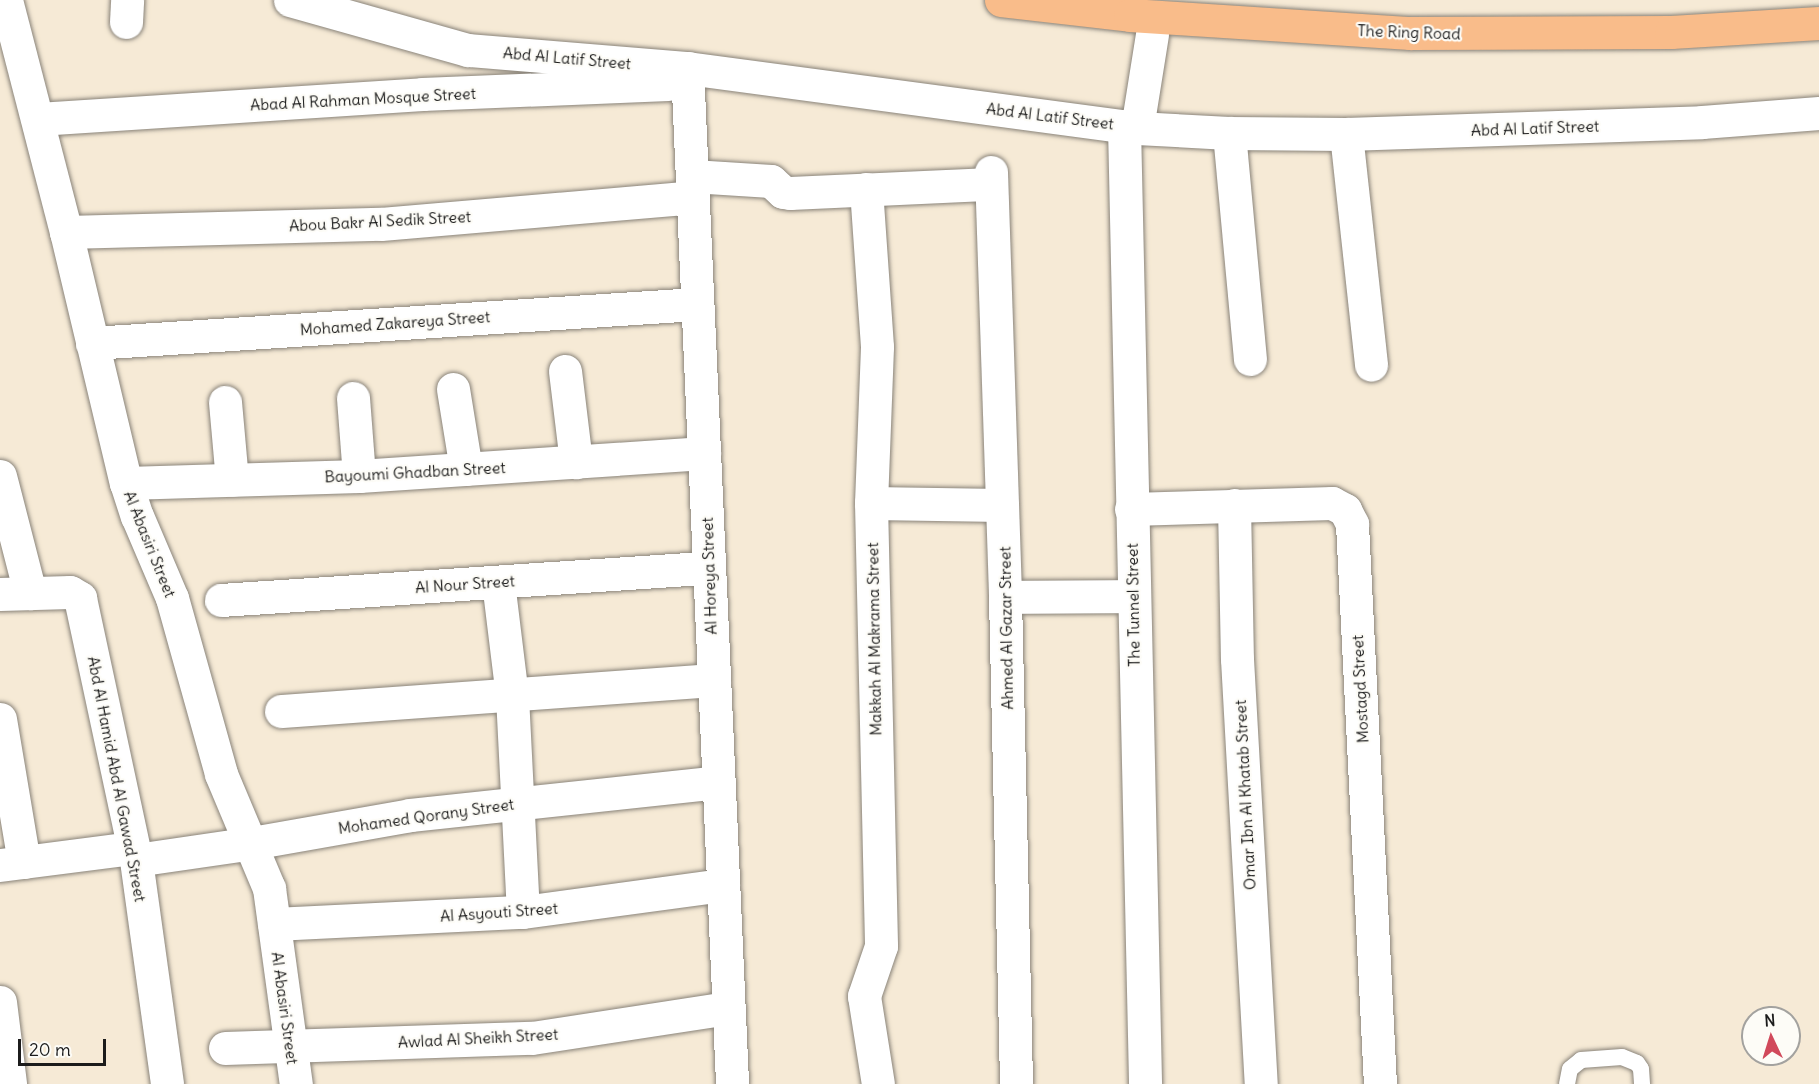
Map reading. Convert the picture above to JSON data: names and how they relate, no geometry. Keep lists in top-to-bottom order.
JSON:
{
  "streets": {
    "highway": ["The Ring Road"],
    "street": [
      "Abd Al Latif Street",
      "Abad Al Rahman Mosque Street",
      "Abou Bakr Al Sedik Street",
      "Mohamed Zakareya Street",
      "Bayoumi Ghadban Street",
      "Al Abasiri Street",
      "Al Horeya Street",
      "Al Nour Street",
      "The Tunnel Street",
      "Ahmed Al Gazar Street",
      "Makkah Al Makrama Street",
      "Mostagd Street",
      "Abd Al Hamid Abd Al Gawad Street",
      "Omar Ibn Al Khatab Street",
      "Mohamed Qorany Street",
      "Al Asyouti Street",
      "Awlad Al Sheikh Street"
    ]
  },
  "crossings": [
    ["Abd Al Latif Street", "Abad Al Rahman Mosque Street"],
    ["Abd Al Latif Street", "Al Horeya Street"],
    ["Abd Al Latif Street", "The Tunnel Street"],
    ["Abad Al Rahman Mosque Street", "Al Abasiri Street"],
    ["Abad Al Rahman Mosque Street", "Al Horeya Street"],
    ["Abou Bakr Al Sedik Street", "Al Abasiri Street"],
    ["Abou Bakr Al Sedik Street", "Al Horeya Street"],
    ["Abou Bakr Al Sedik Street", "Ahmed Al Gazar Street"],
    ["Abou Bakr Al Sedik Street", "Makkah Al Makrama Street"],
    ["Mohamed Zakareya Street", "Al Abasiri Street"],
    ["Mohamed Zakareya Street", "Al Horeya Street"],
    ["Bayoumi Ghadban Street", "Al Abasiri Street"],
    ["Bayoumi Ghadban Street", "Al Horeya Street"],
    ["Al Abasiri Street", "Mohamed Qorany Street"],
    ["Al Abasiri Street", "Al Asyouti Street"],
    ["Al Abasiri Street", "Awlad Al Sheikh Street"],
    ["Al Horeya Street", "Al Nour Street"],
    ["Al Horeya Street", "Mohamed Qorany Street"],
    ["Al Horeya Street", "Al Asyouti Street"],
    ["Al Horeya Street", "Awlad Al Sheikh Street"],
    ["The Tunnel Street", "Mostagd Street"],
    ["Mostagd Street", "Omar Ibn Al Khatab Street"],
    ["Abd Al Hamid Abd Al Gawad Street", "Mohamed Qorany Street"]
  ],
  "scale_bar": "20 m",
  "north": "top"
}
